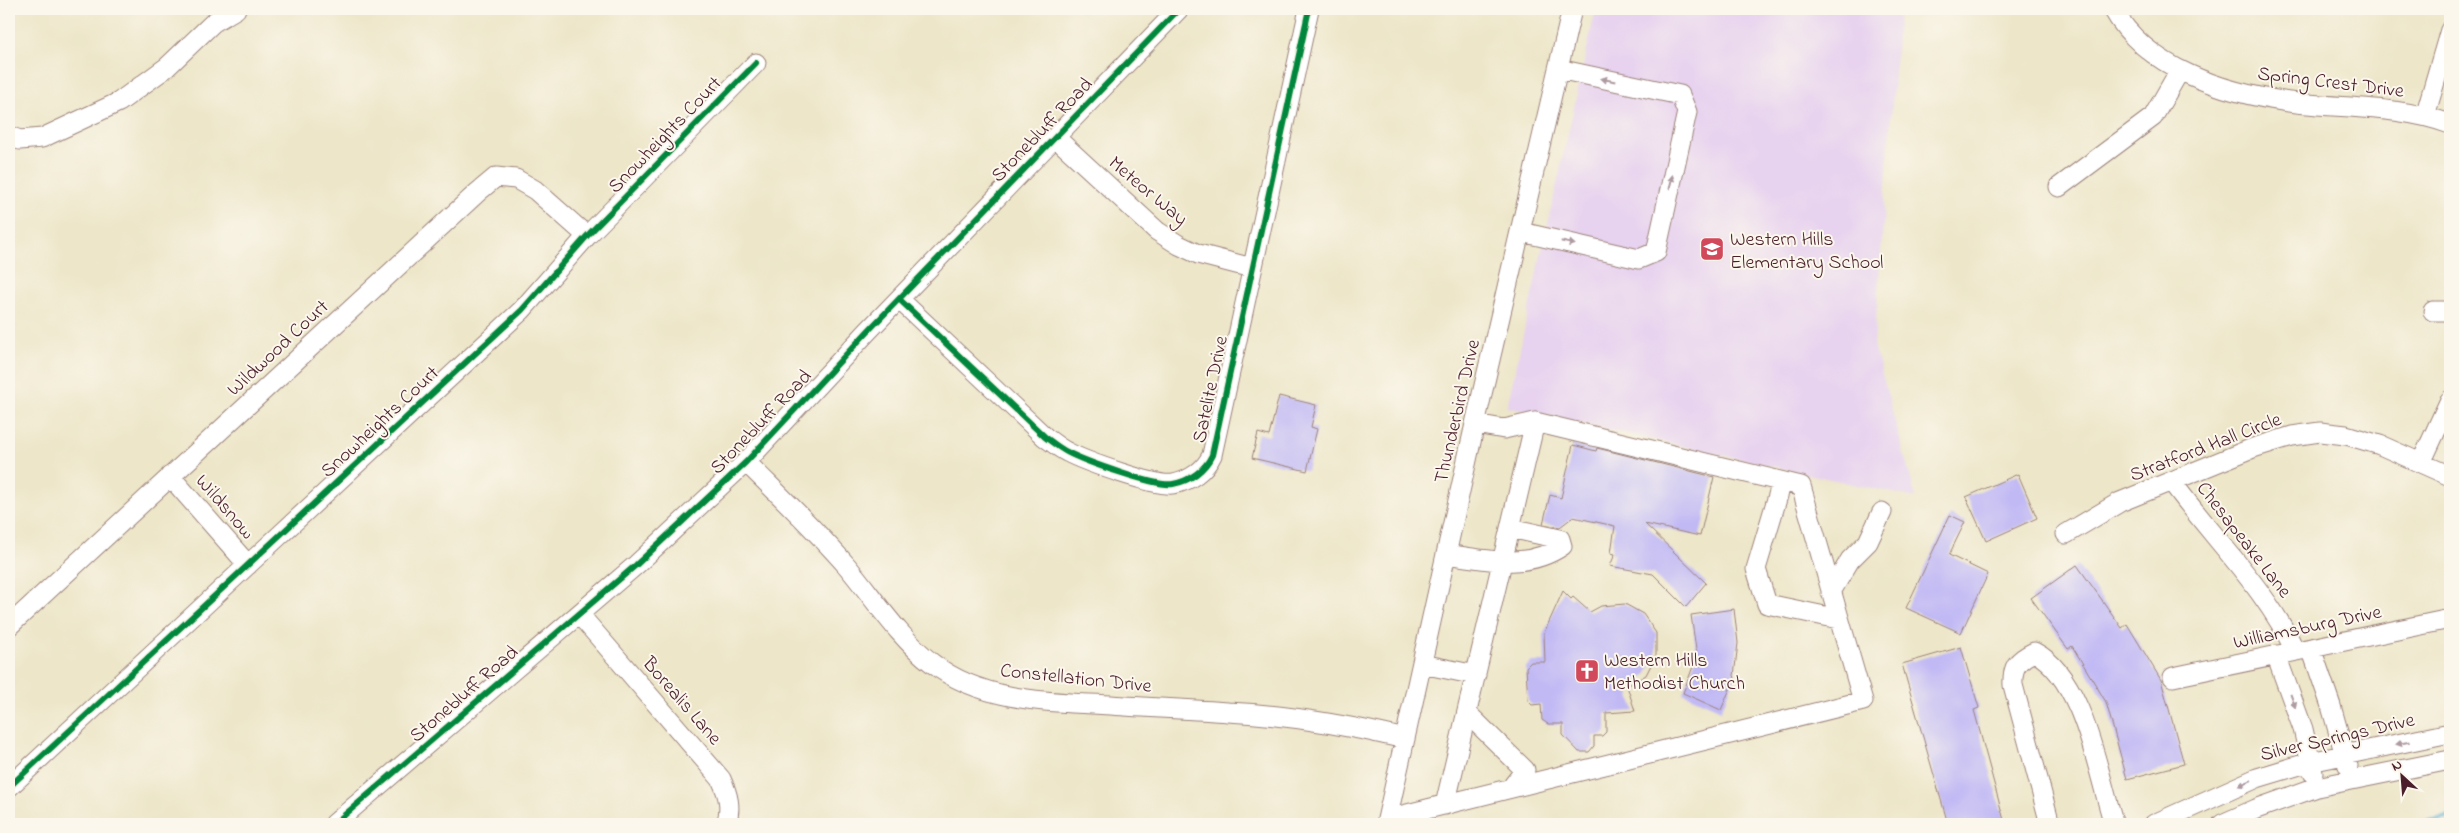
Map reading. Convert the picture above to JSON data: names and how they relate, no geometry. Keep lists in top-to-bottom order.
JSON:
{
  "streets": {
    "street": [
      "Spring Crest Drive",
      "Stonebluff Road",
      "Snowheights Court",
      "Meteor Way",
      "Wildwood Court",
      "Satelite Drive",
      "Thunderbird Drive",
      "Stratford Hall Circle",
      "Wildsnow",
      "Chesapeake Lane",
      "Williamsburg Drive",
      "Constellation Drive",
      "Borealis Lane",
      "Silver Springs Drive"
    ]
  },
  "crossings": [
    ["Stonebluff Road", "Meteor Way"],
    ["Stonebluff Road", "Satelite Drive"],
    ["Stonebluff Road", "Constellation Drive"],
    ["Stonebluff Road", "Borealis Lane"],
    ["Snowheights Court", "Wildwood Court"],
    ["Snowheights Court", "Wildsnow"],
    ["Meteor Way", "Satelite Drive"],
    ["Wildwood Court", "Wildsnow"],
    ["Thunderbird Drive", "Constellation Drive"],
    ["Stratford Hall Circle", "Chesapeake Lane"],
    ["Chesapeake Lane", "Williamsburg Drive"],
    ["Chesapeake Lane", "Silver Springs Drive"]
  ],
  "places": {
    "school or university": ["Western Hills Elementary School"],
    "church": ["Western Hills Methodist Church"]
  },
  "north": "top left"
}
